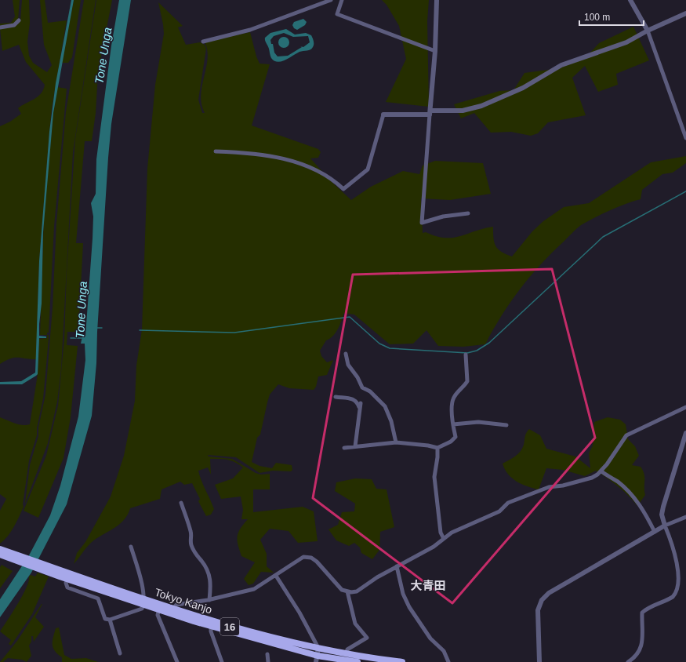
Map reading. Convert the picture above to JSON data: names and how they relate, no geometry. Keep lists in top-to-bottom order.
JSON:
{
  "streets": {
    "highway": ["Tokyo Kanjo", "16"]
  },
  "districts": ["大青田"],
  "water": ["Tone Unga"],
  "scale_bar": "100 m"
}
